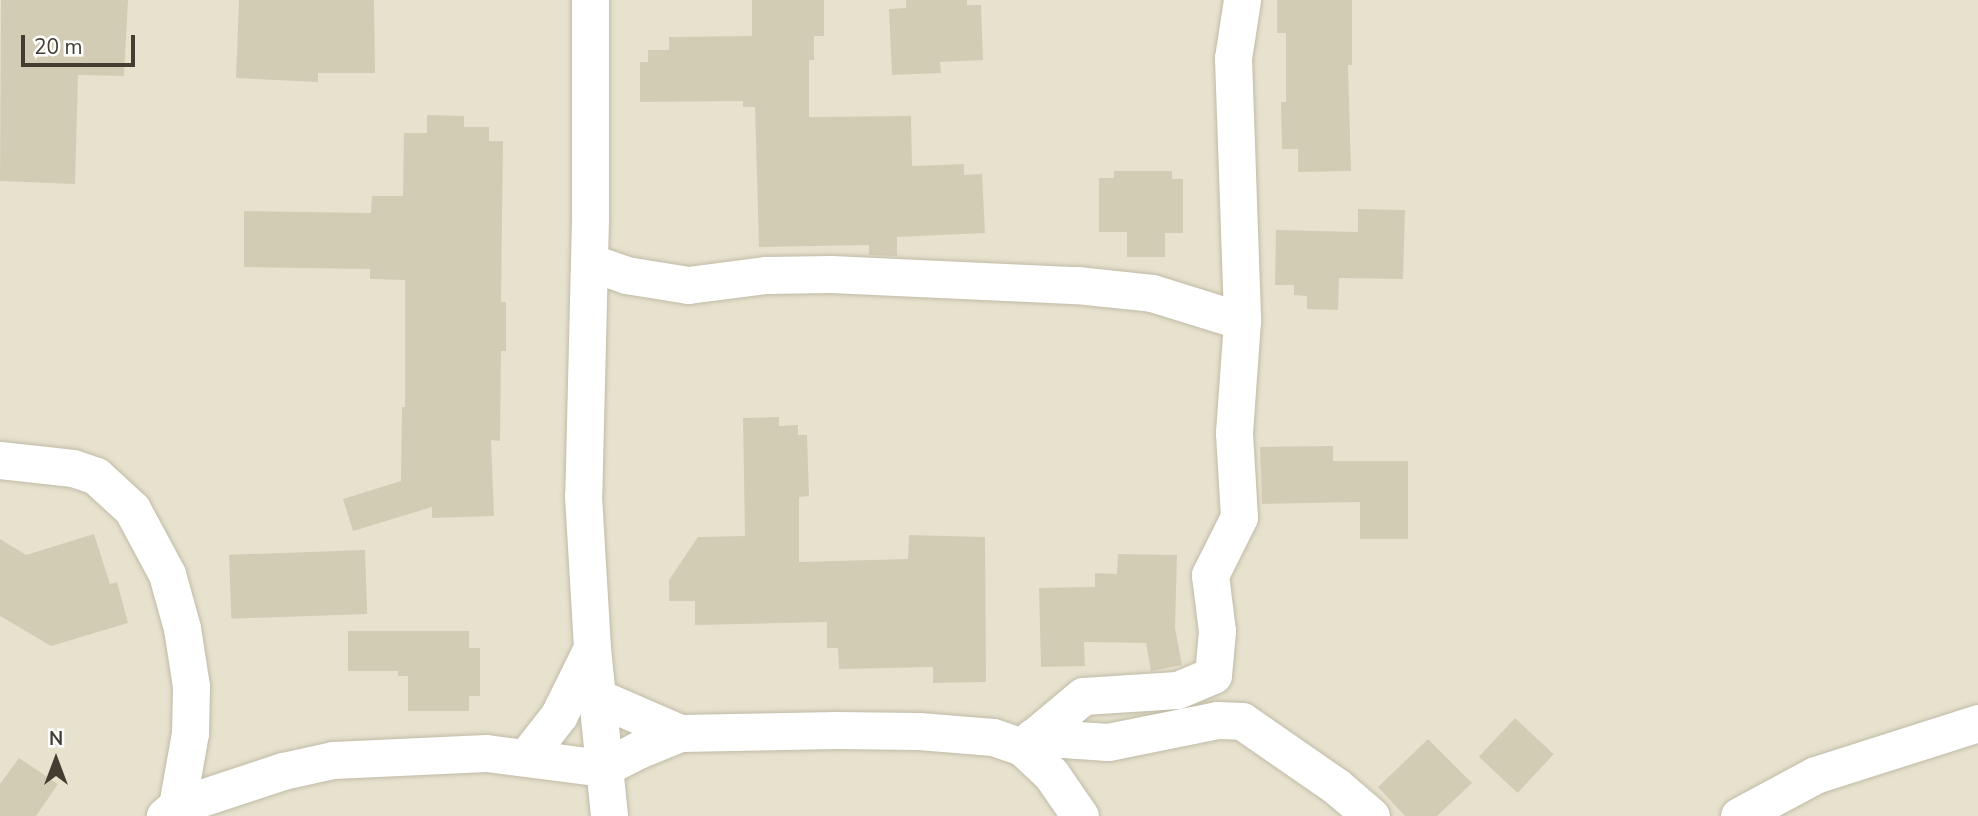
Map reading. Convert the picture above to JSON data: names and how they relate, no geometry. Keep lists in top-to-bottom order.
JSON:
{
  "scale_bar": "20 m",
  "north": "top"
}
